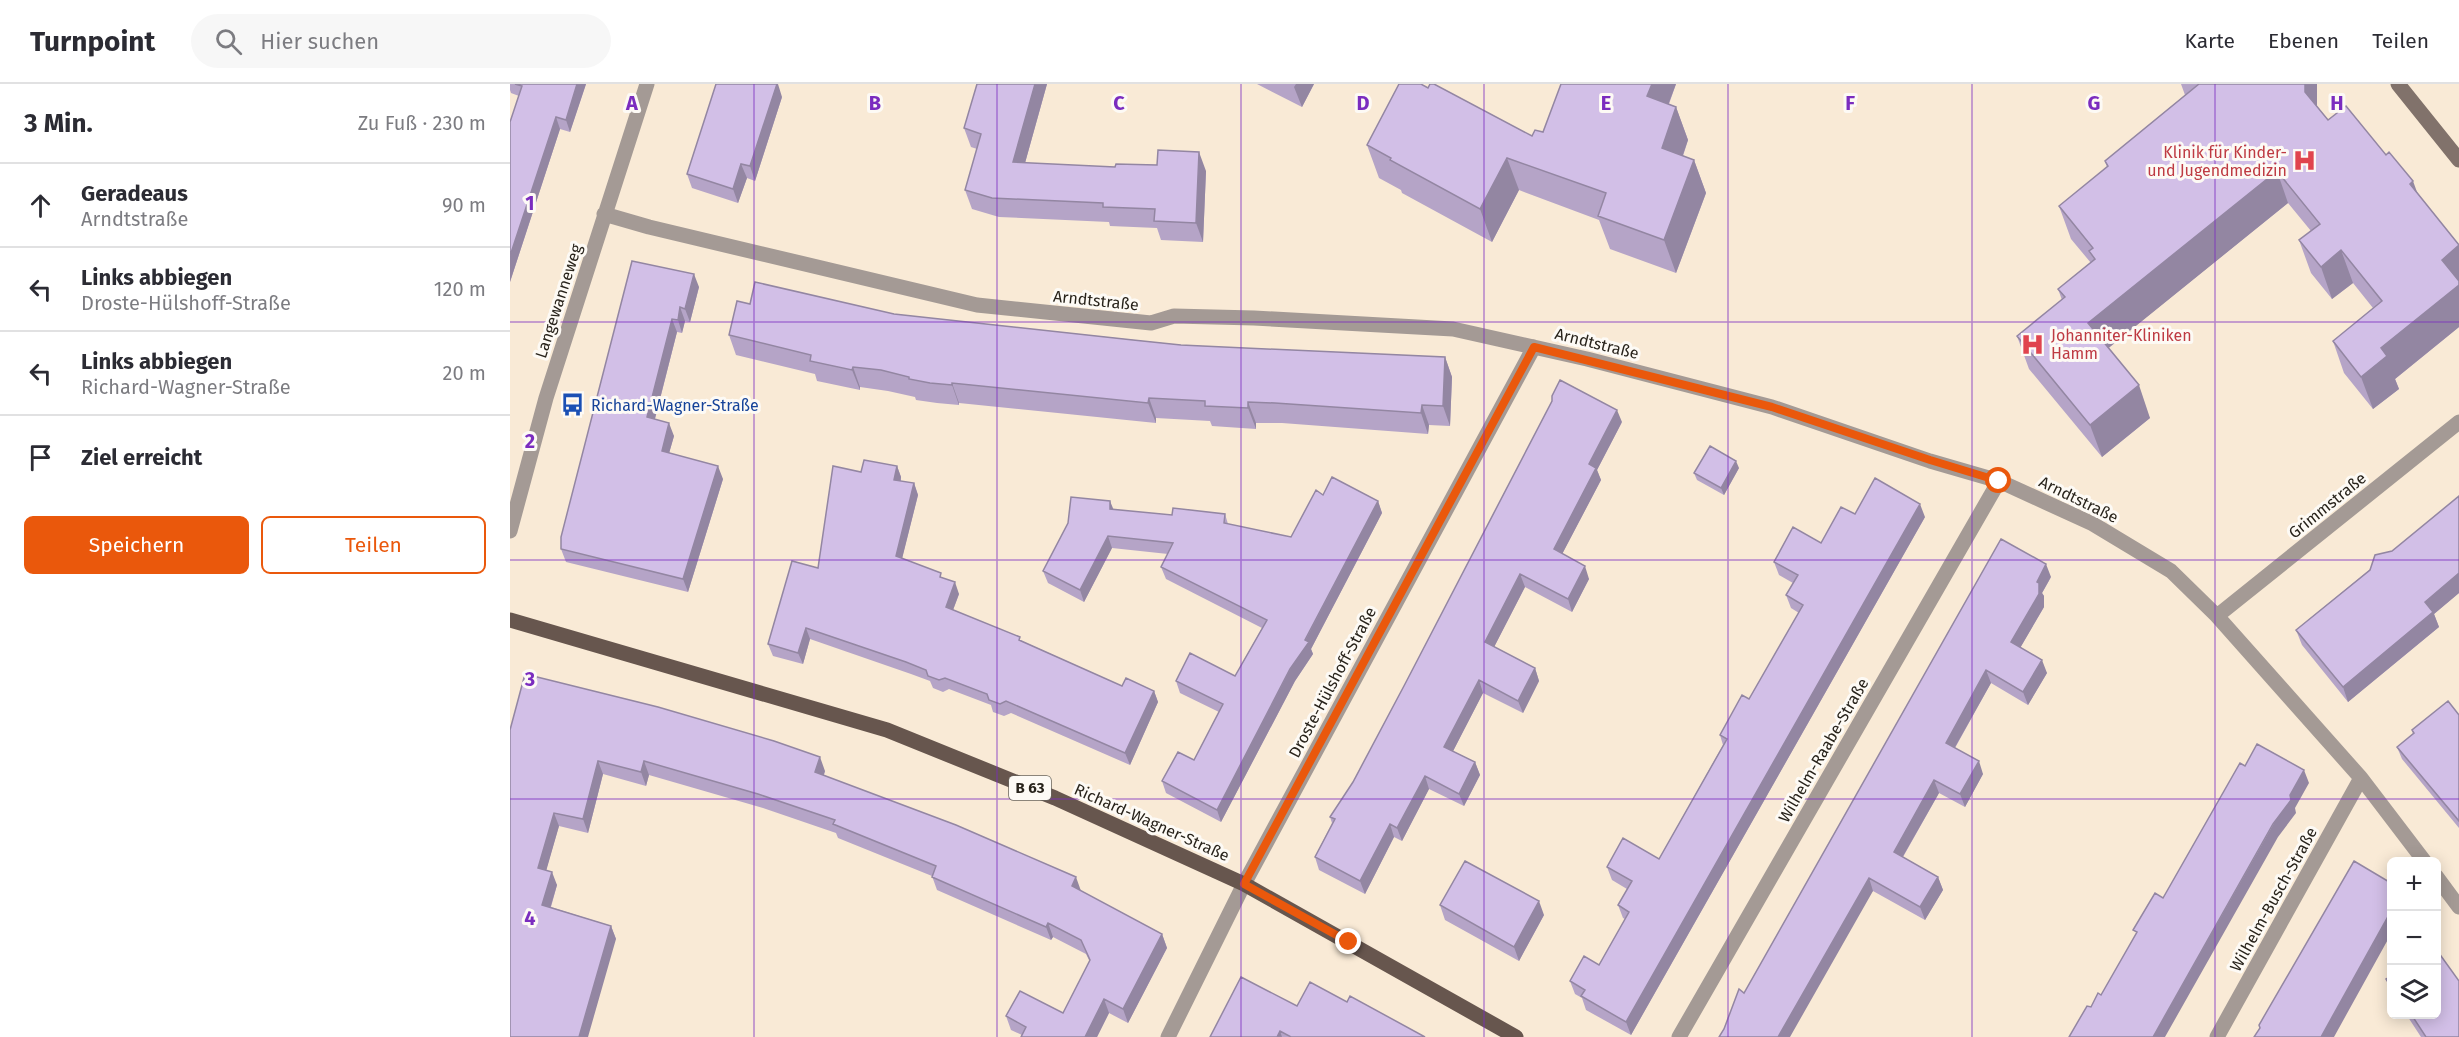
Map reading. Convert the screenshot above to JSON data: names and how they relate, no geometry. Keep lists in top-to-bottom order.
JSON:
{
  "streets": {
    "main road": ["B 63", "Richard-Wagner-Straße"],
    "street": [
      "Arndtstraße",
      "Langewanneweg",
      "Grimmstraße",
      "Droste-Hülshoff-Straße",
      "Wilhelm-Raabe-Straße",
      "Wilhelm-Busch-Straße"
    ]
  },
  "crossings": [
    ["Arndtstraße", "Langewanneweg"],
    ["Arndtstraße", "Grimmstraße"],
    ["Arndtstraße", "Droste-Hülshoff-Straße"],
    ["Arndtstraße", "Wilhelm-Raabe-Straße"],
    ["Arndtstraße", "Wilhelm-Busch-Straße"],
    ["Droste-Hülshoff-Straße", "Richard-Wagner-Straße"]
  ],
  "places": {
    "hospital": ["Klinik für Kinder- und Jugendmedizin", "Johanniter-Kliniken Hamm"],
    "bus stop": ["Richard-Wagner-Straße"]
  },
  "page": {
    "header": "Turnpoint",
    "search": "Hier suchen",
    "nav": ["Karte", "Ebenen", "Teilen"],
    "heading": ["3 Min.", "Zu Fuß · 230 m"],
    "list": [
      ["Geradeaus", "Arndtstraße", "90 m"],
      ["Links abbiegen", "Droste-Hülshoff-Straße", "120 m"],
      ["Links abbiegen", "Richard-Wagner-Straße", "20 m"],
      "Ziel erreicht"
    ],
    "buttons": ["Speichern", "Teilen"],
    "map_buttons": ["+", "−"]
  },
  "grid": {
    "columns": [
      "A",
      "B",
      "C",
      "D",
      "E",
      "F",
      "G",
      "H"
    ],
    "rows": [
      "1",
      "2",
      "3",
      "4"
    ]
  }
}
